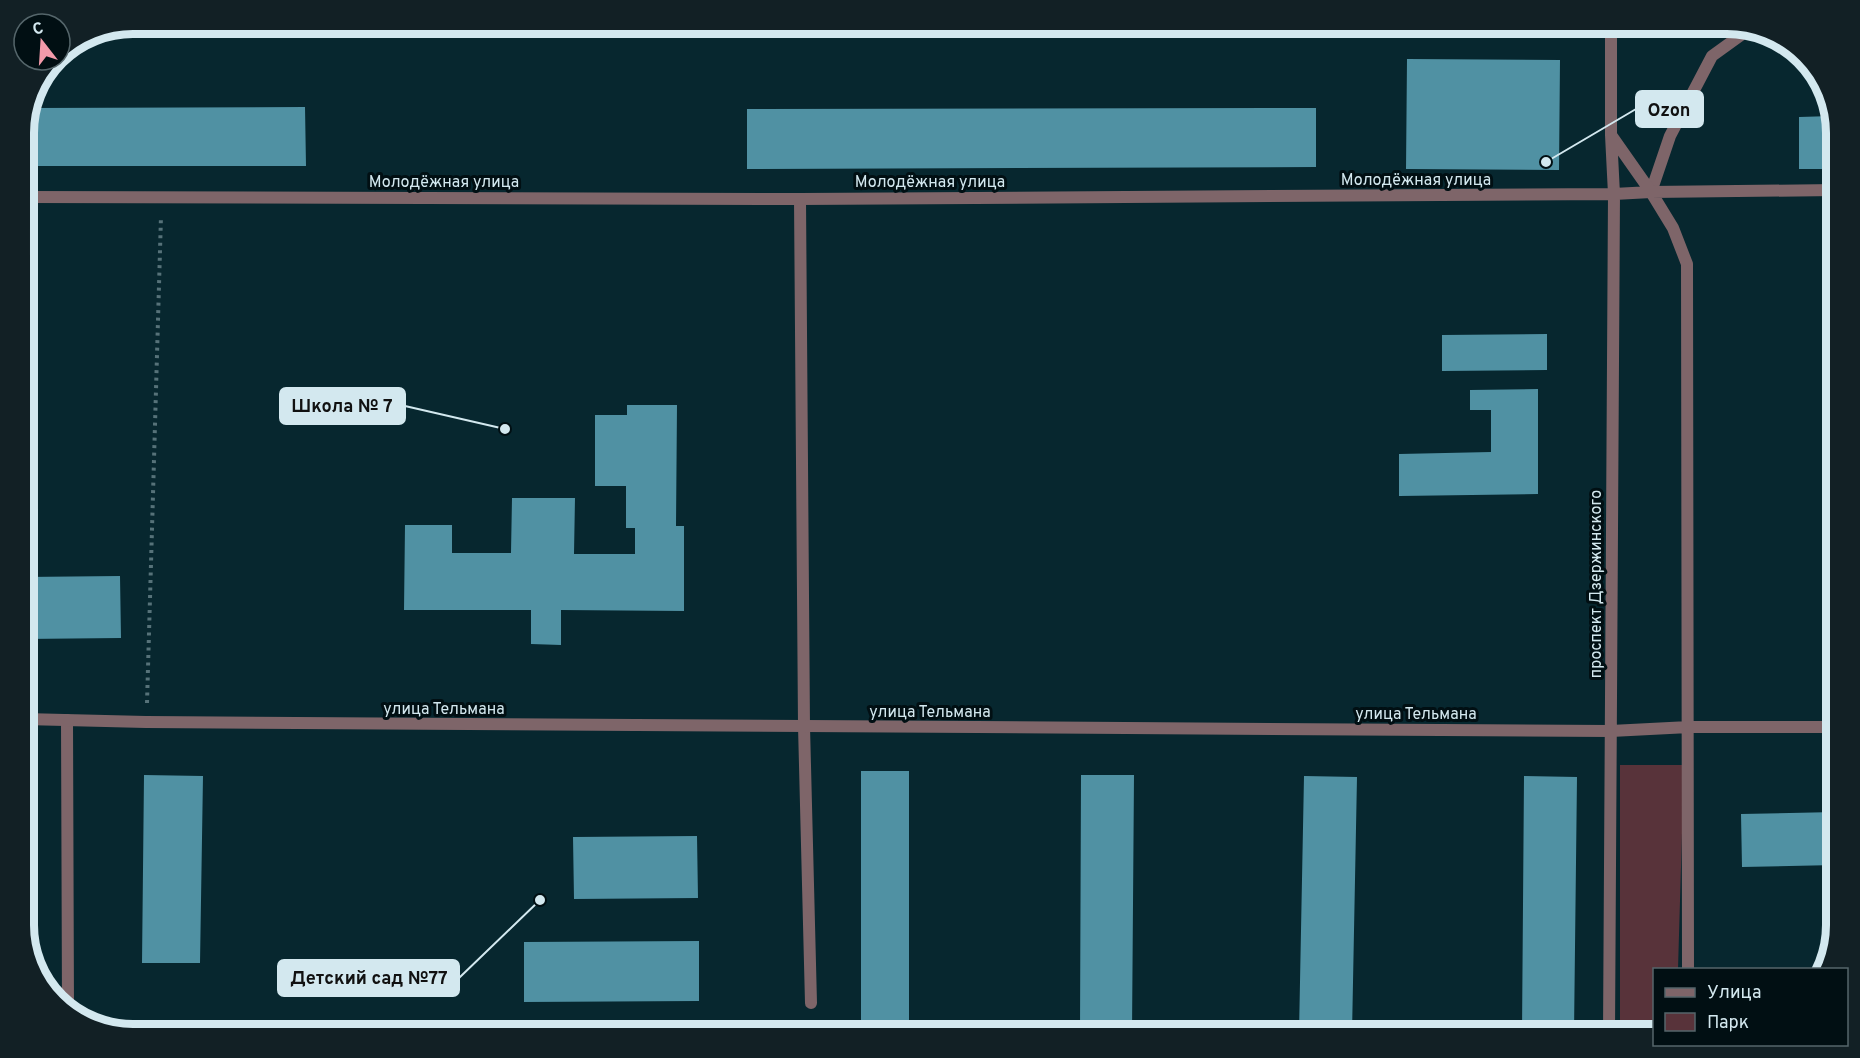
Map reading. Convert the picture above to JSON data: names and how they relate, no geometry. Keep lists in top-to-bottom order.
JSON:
{
  "streets": {
    "street": ["Молодёжная улица", "проспект Дзержинского", "улица Тельмана"]
  },
  "crossings": [
    ["Молодёжная улица", "проспект Дзержинского"],
    ["проспект Дзержинского", "улица Тельмана"]
  ],
  "places": ["Ozon", "Школа № 7", "Детский сад №77"],
  "legend": ["Улица", "Парк"],
  "north": "top"
}
